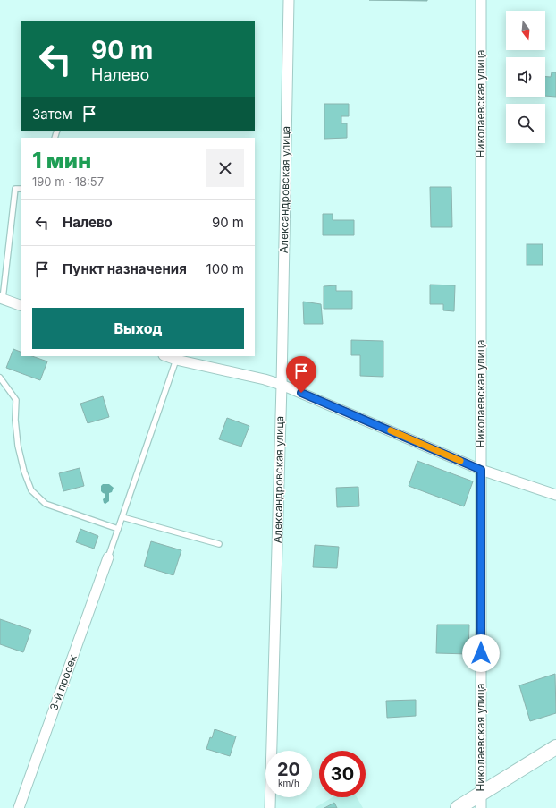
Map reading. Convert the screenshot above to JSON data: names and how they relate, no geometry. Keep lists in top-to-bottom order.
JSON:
{
  "streets": {
    "street": ["Николаевская улица", "Александровская улица", "3-й просек"]
  },
  "north": "bottom",
  "page": {
    "turn": ["90 m", "Налево"],
    "then": "Затем",
    "heading": ["1 мин", "190 m · 18:57"],
    "list": [
      {
        "name": "Налево",
        "value": "90 m"
      },
      {
        "name": "Пункт назначения",
        "value": "100 m"
      }
    ],
    "buttons": "Выход",
    "speed": "20 km/h",
    "limit": "30"
  }
}
